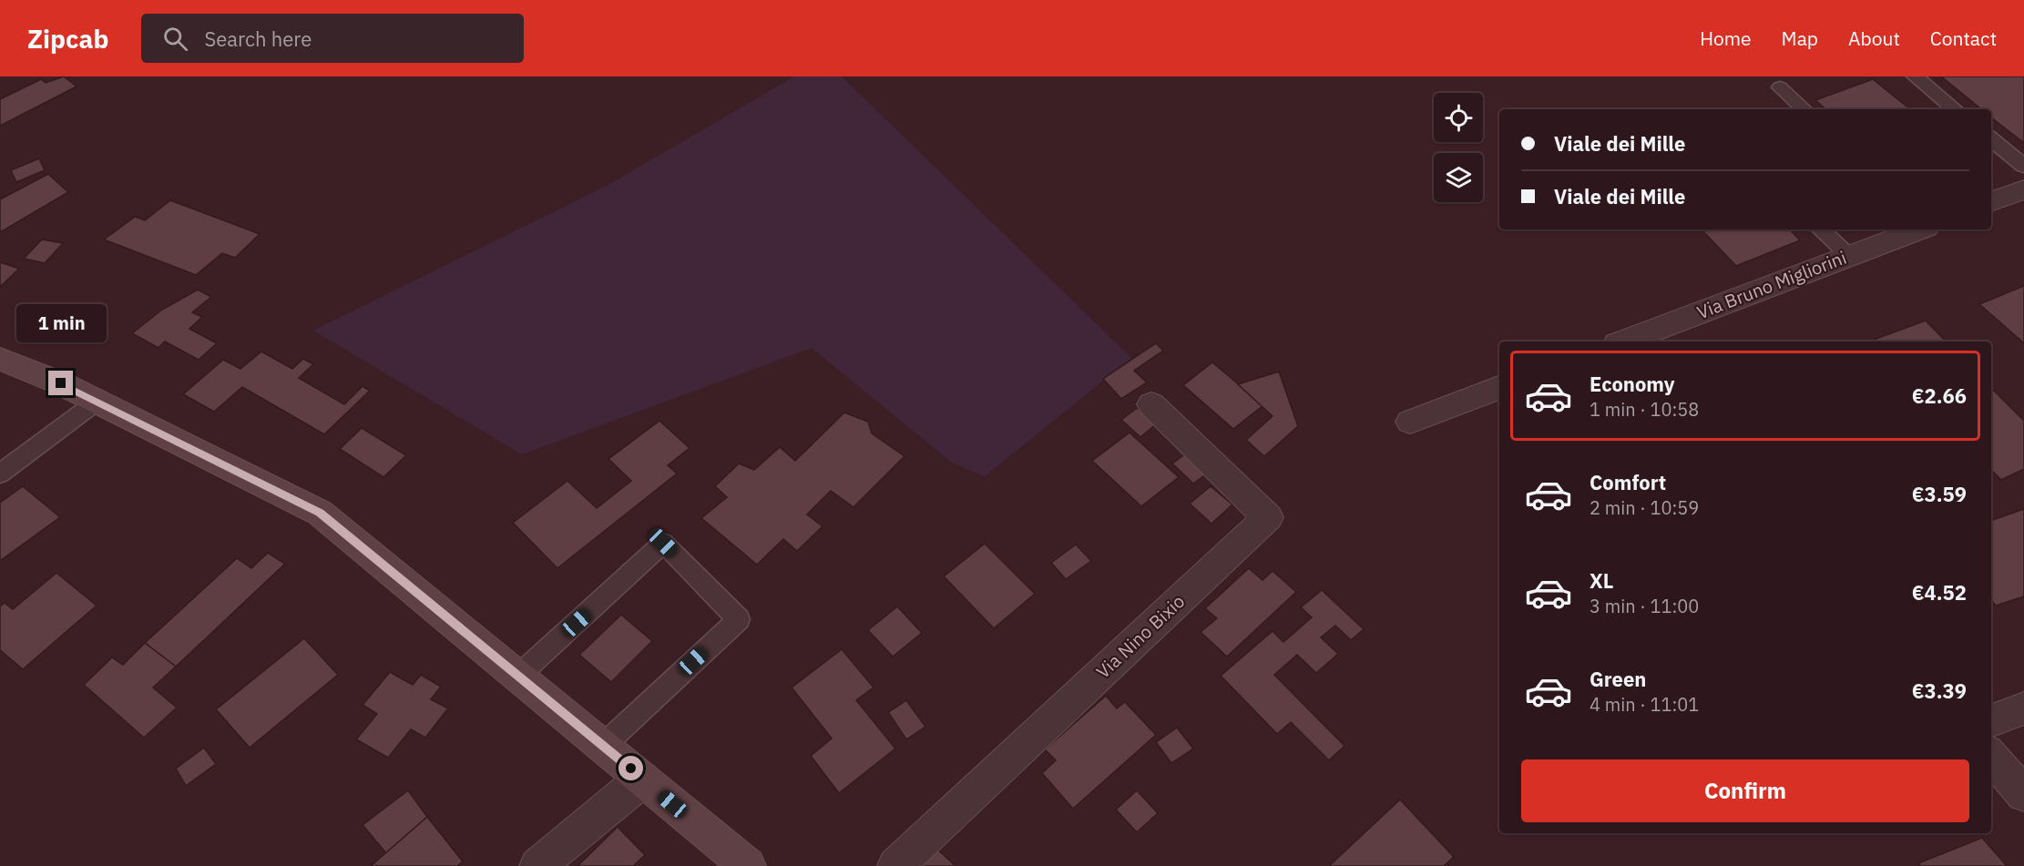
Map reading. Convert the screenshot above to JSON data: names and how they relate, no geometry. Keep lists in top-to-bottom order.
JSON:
{
  "streets": {
    "street": ["Via Bruno Migliorini", "Via Nino Bixio"]
  },
  "page": {
    "header": "Zipcab",
    "search": "Search here",
    "nav": [
      "Home",
      "Map",
      "About",
      "Contact"
    ],
    "banner": ["Viale dei Mille", "Viale dei Mille"],
    "bubble": "1 min",
    "list": [
      {
        "name": "Economy",
        "note": "1 min · 10:58",
        "value": "€2.66"
      },
      {
        "name": "Comfort",
        "note": "2 min · 10:59",
        "value": "€3.59"
      },
      {
        "name": "XL",
        "note": "3 min · 11:00",
        "value": "€4.52"
      },
      {
        "name": "Green",
        "note": "4 min · 11:01",
        "value": "€3.39"
      }
    ],
    "buttons": "Confirm"
  }
}
